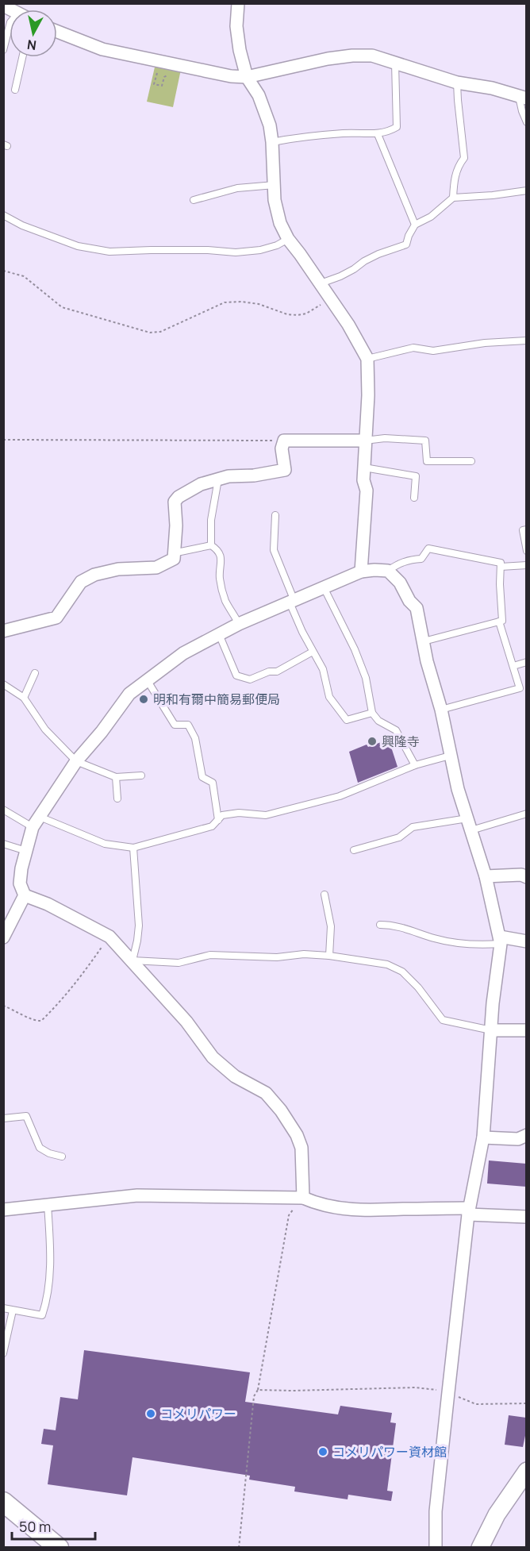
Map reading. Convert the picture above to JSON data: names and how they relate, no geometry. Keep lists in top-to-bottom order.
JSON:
{
  "places": [
    "明和有爾中簡易郵便局",
    "興隆寺",
    "コメリパワー",
    "コメリパワー資材館"
  ],
  "scale_bar": "50 m",
  "north": "bottom"
}
